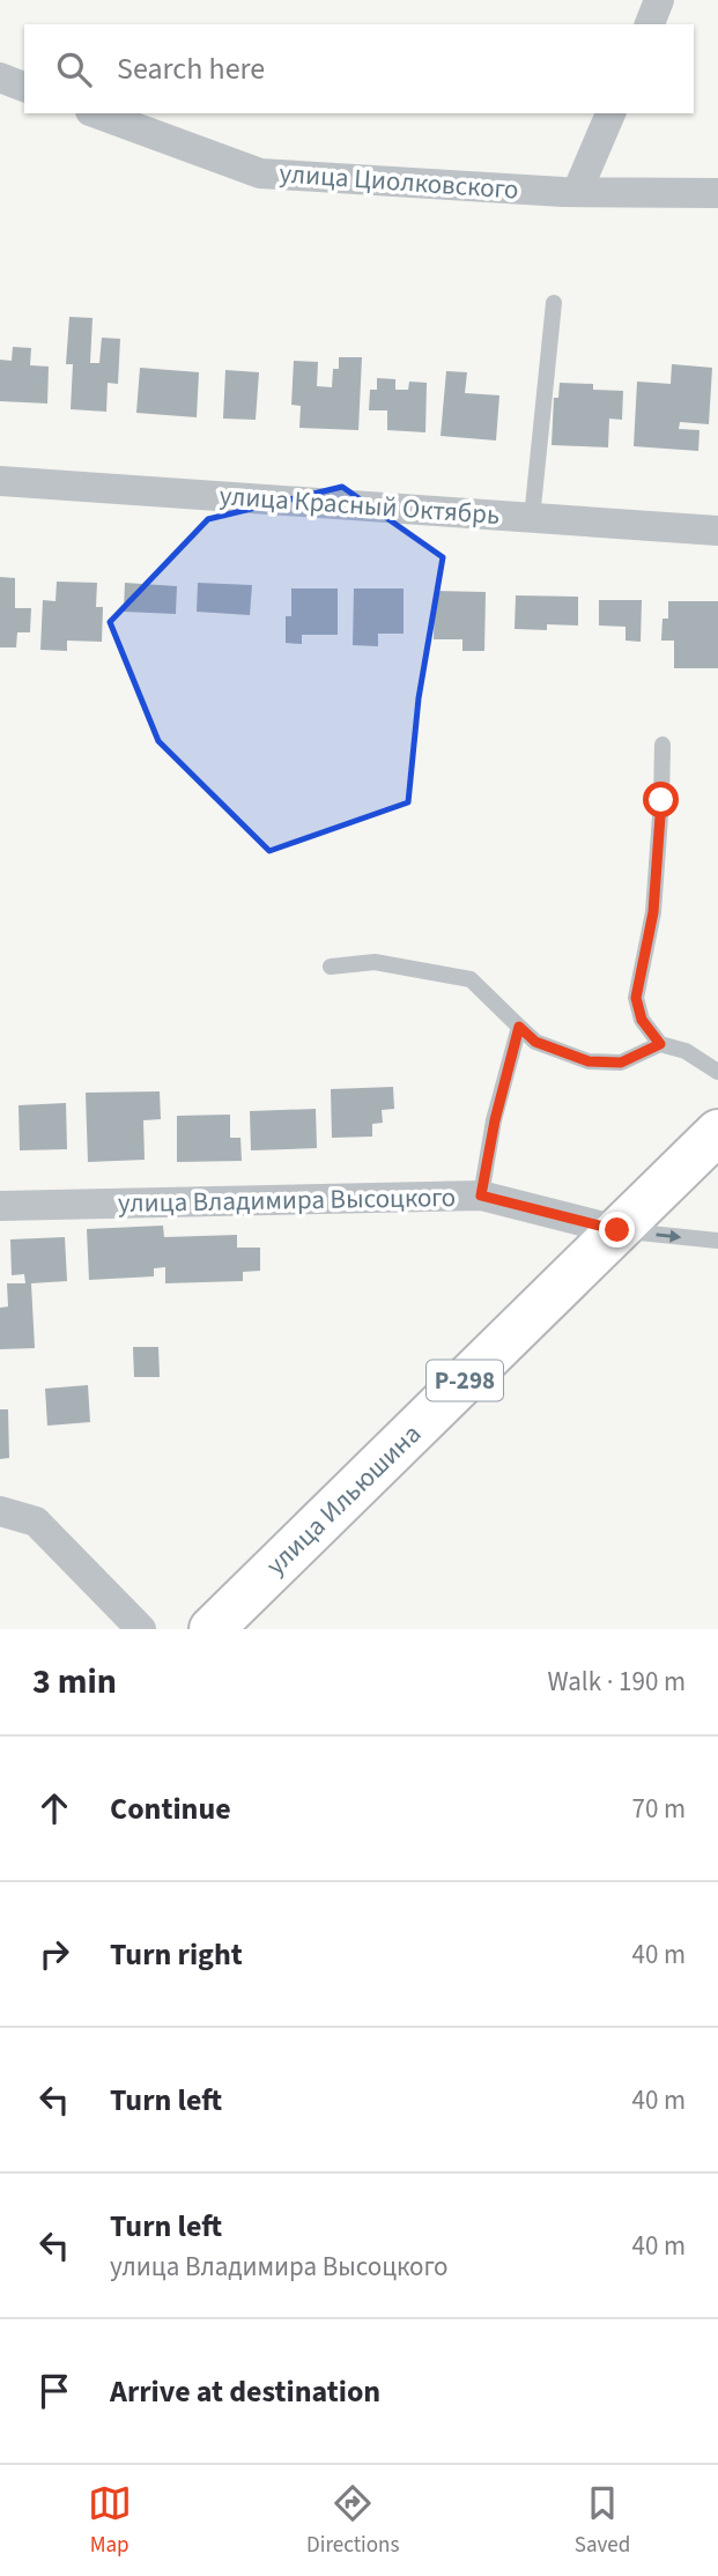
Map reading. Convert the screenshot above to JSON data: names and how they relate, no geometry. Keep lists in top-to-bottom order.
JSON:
{
  "streets": {
    "highway": ["Р-298", "улица Ильюшина"],
    "street": ["улица Циолковского", "улица Красный Октябрь", "улица Владимира Высоцкого"]
  },
  "crossings": [
    ["улица Владимира Высоцкого", "улица Ильюшина"]
  ],
  "page": {
    "search": "Search here",
    "heading": ["3 min", "Walk · 190 m"],
    "list": [
      ["Continue", "70 m"],
      ["Turn right", "40 m"],
      ["Turn left", "40 m"],
      ["Turn left", "улица Владимира Высоцкого", "40 m"],
      "Arrive at destination"
    ],
    "nav": ["Map", "Directions", "Saved"]
  }
}
